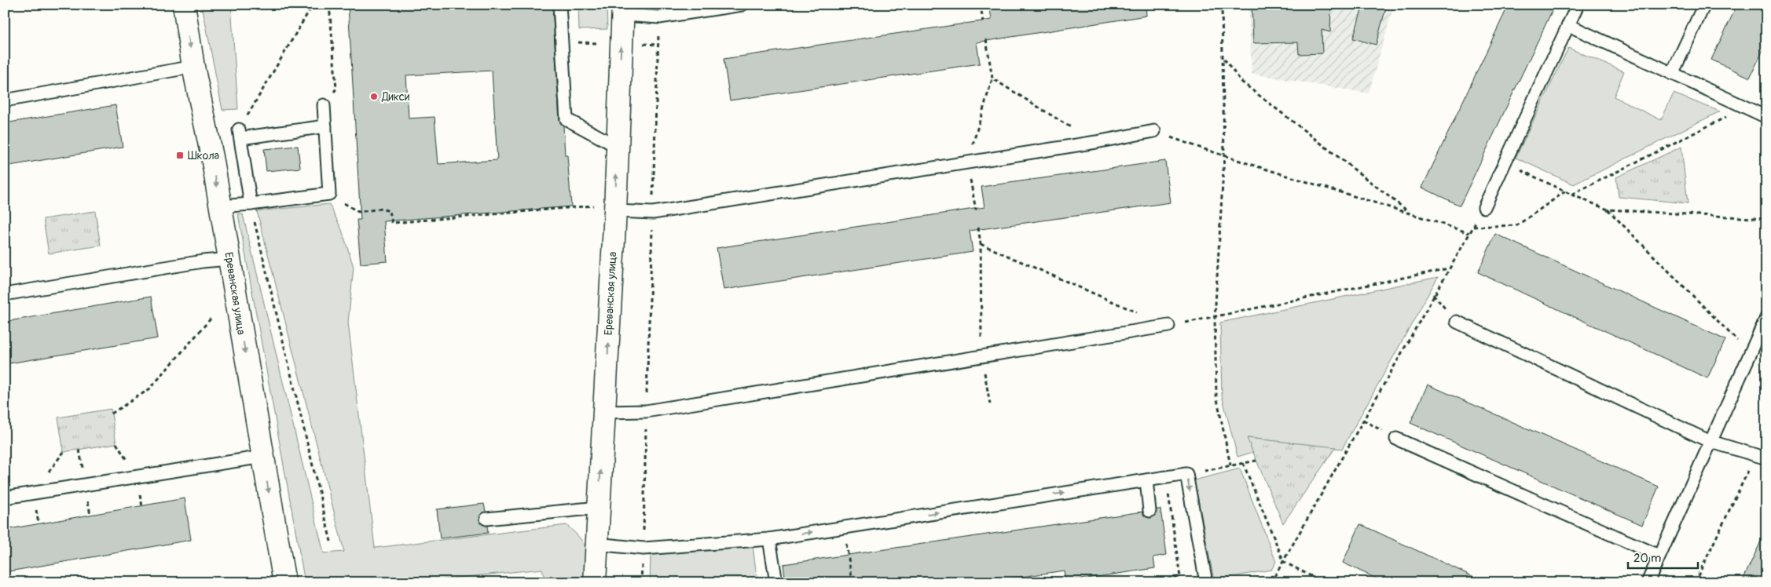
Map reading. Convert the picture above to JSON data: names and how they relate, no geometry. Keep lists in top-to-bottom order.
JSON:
{
  "streets": {
    "street": ["Ереванская улица"]
  },
  "places": {
    "other": ["Дикси"],
    "transit": ["Школа"]
  },
  "scale_bar": "20 m"
}
